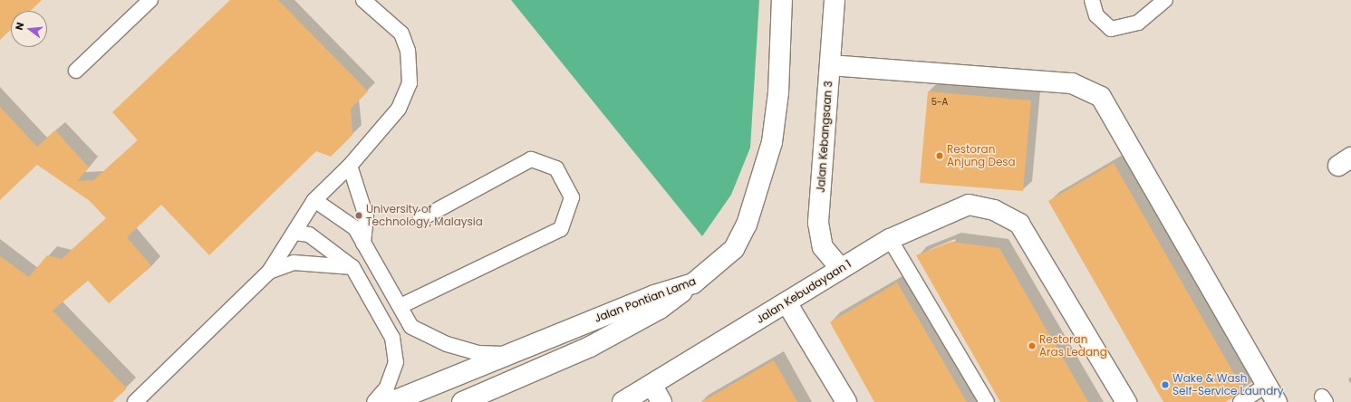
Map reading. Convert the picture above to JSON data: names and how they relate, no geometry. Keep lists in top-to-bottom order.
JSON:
{
  "streets": {
    "street": ["Jalan Kebangsaan 3", "Jalan Kebudayaan 1", "Jalan Pontian Lama"]
  },
  "crossings": [
    ["Jalan Kebangsaan 3", "Jalan Kebudayaan 1"]
  ],
  "places": [
    "Restoran Anjung Desa",
    "University of Technology, Malaysia",
    "Restoran Aras Ledang",
    "Wake & Wash Self-Service Laundry"
  ],
  "house_numbers": ["5-A"],
  "north": "left"
}
